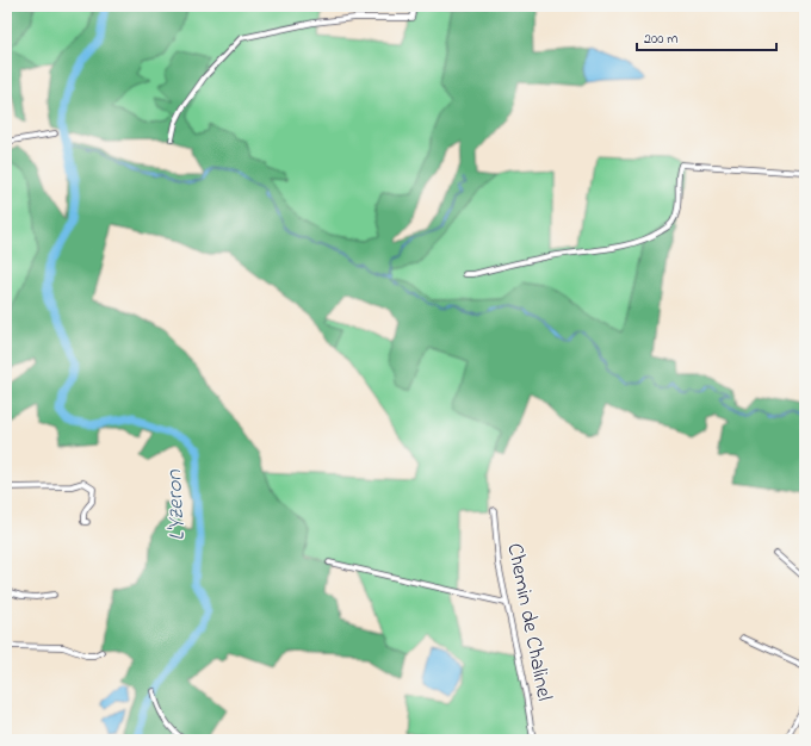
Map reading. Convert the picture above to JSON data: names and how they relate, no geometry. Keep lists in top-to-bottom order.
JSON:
{
  "streets": {
    "street": ["Chemin de Chalinel"]
  },
  "water": ["L'Yzeron"],
  "scale_bar": "200 m"
}
